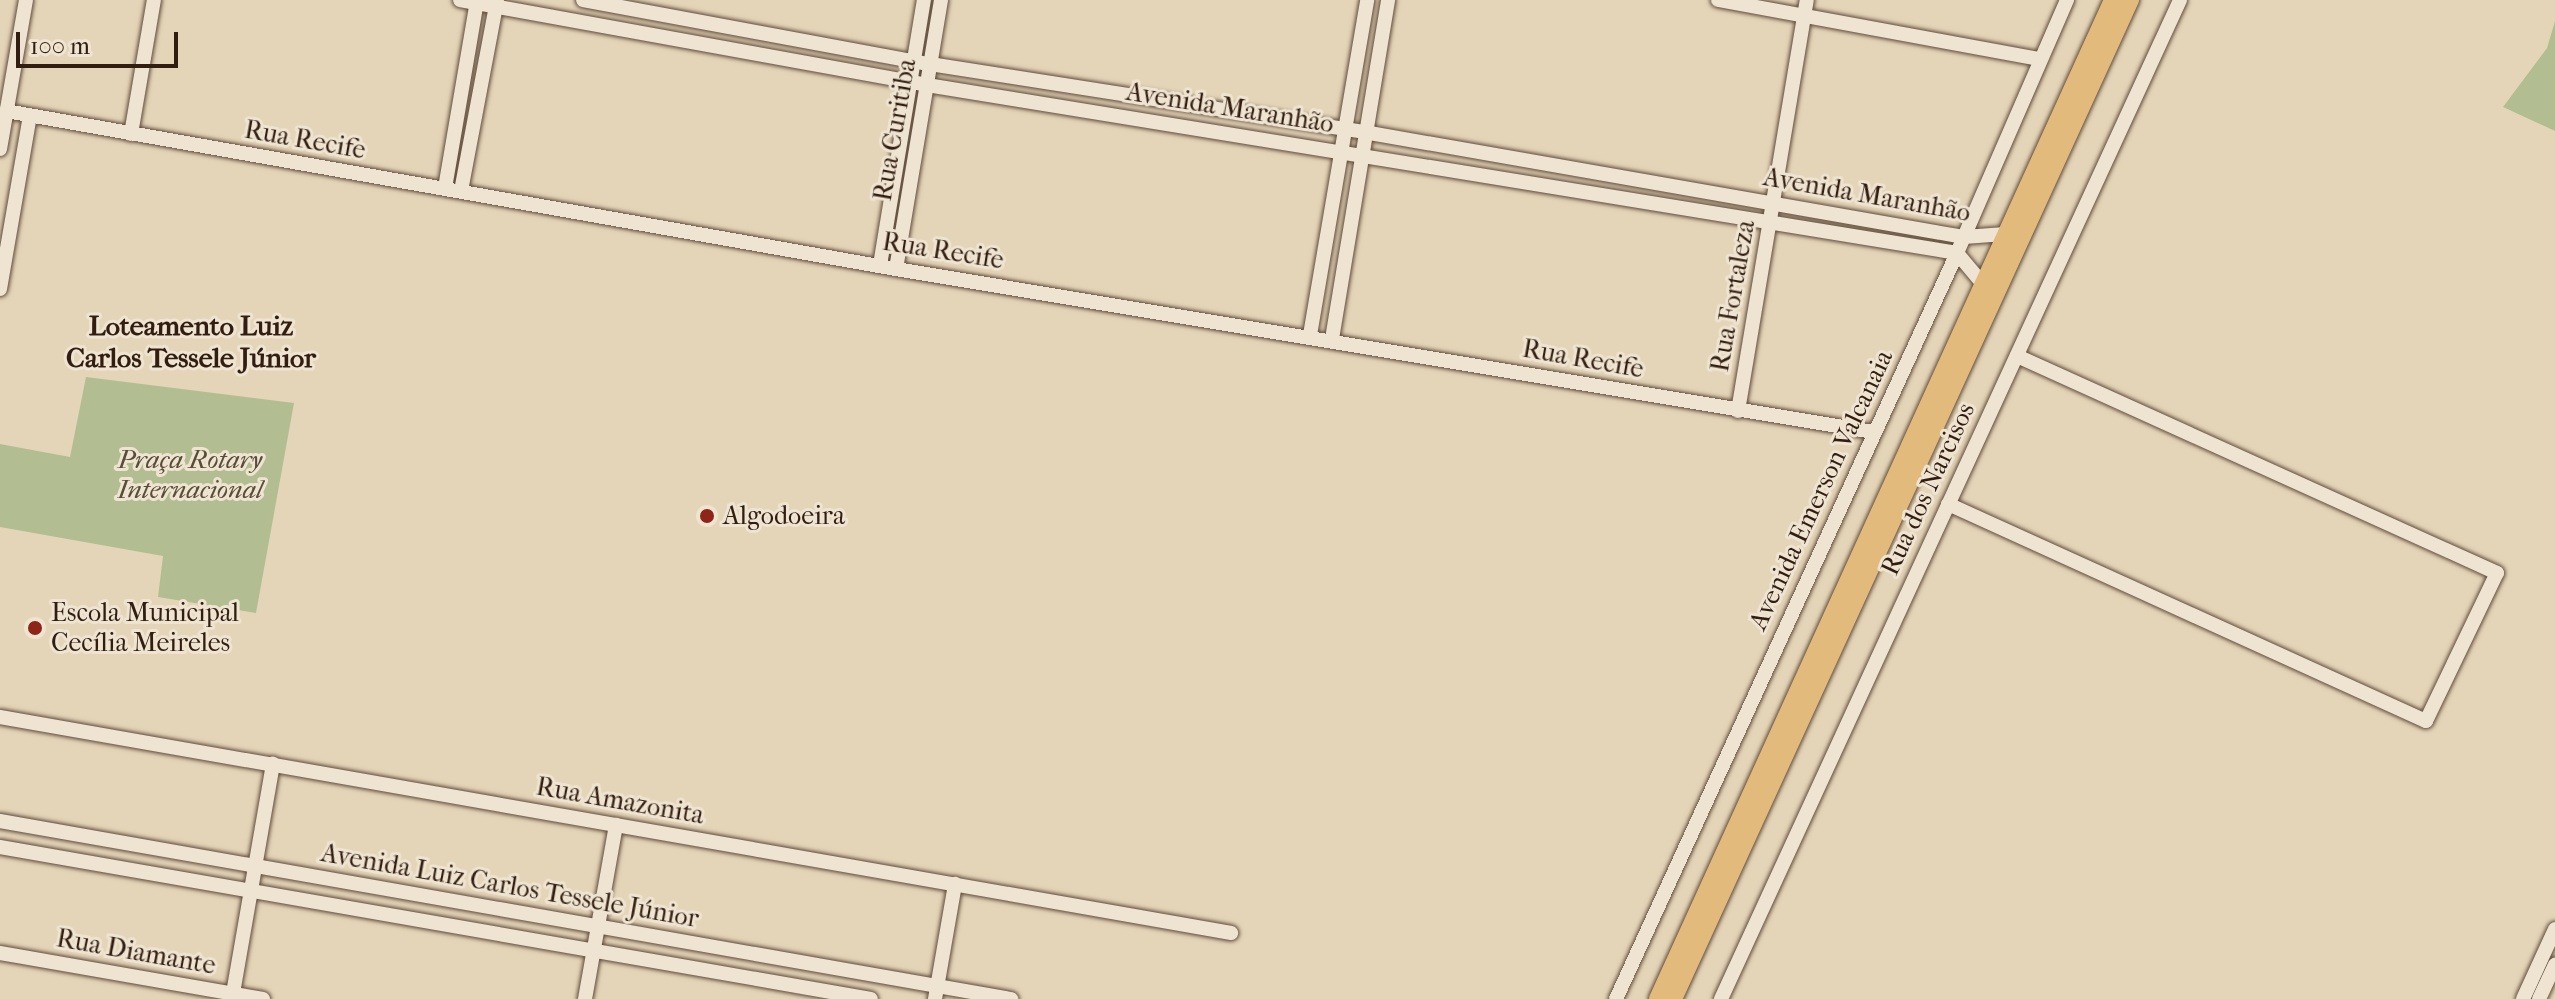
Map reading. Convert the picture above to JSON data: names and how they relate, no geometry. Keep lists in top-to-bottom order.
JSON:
{
  "streets": {
    "street": [
      "Avenida Maranhão",
      "Rua Curitiba",
      "Rua Recife",
      "Rua Fortaleza",
      "Rua dos Narcisos",
      "Avenida Emerson Valcanaia",
      "Rua Amazonita",
      "Avenida Luiz Carlos Tessele Júnior",
      "Rua Diamante"
    ]
  },
  "crossings": [
    ["Avenida Maranhão", "Rua Curitiba"],
    ["Avenida Maranhão", "Rua Fortaleza"],
    ["Avenida Maranhão", "Avenida Emerson Valcanaia"],
    ["Rua Curitiba", "Rua Recife"],
    ["Rua Recife", "Rua Fortaleza"],
    ["Rua Recife", "Avenida Emerson Valcanaia"]
  ],
  "districts": ["Loteamento Luiz Carlos Tessele Júnior"],
  "parks": ["Praça Rotary Internacional"],
  "places": ["Algodoeira", "Escola Municipal Cecília Meireles"],
  "scale_bar": "100 m"
}
